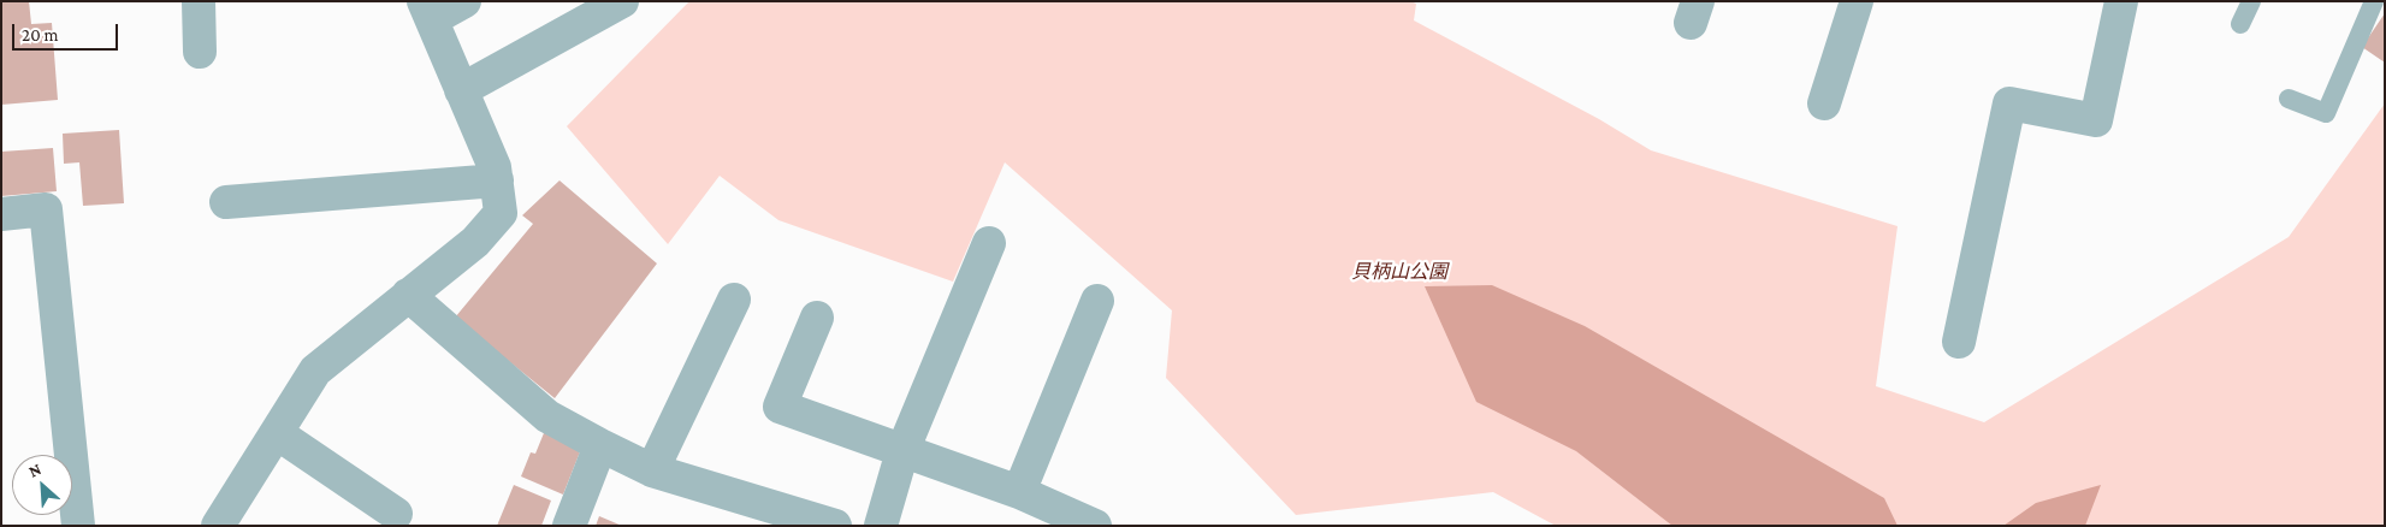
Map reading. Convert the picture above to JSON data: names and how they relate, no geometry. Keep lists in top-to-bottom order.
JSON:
{
  "parks": ["貝柄山公園"],
  "scale_bar": "20 m",
  "north": "top left"
}
